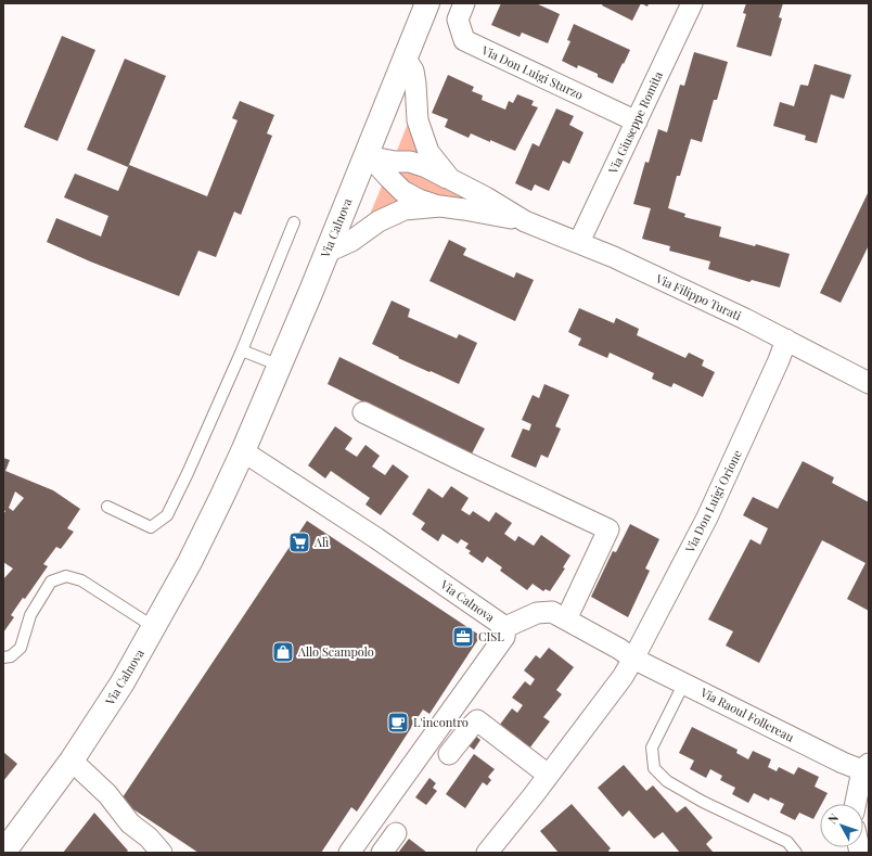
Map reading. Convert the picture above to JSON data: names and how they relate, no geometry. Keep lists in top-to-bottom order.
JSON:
{
  "streets": {
    "main road": ["Via Calnova"],
    "street": [
      "Via Don Luigi Sturzo",
      "Via Giuseppe Romita",
      "Via Filippo Turati",
      "Via Don Luigi Orione",
      "Via Raoul Follereau"
    ]
  },
  "crossings": [
    ["Via Don Luigi Sturzo", "Via Giuseppe Romita"],
    ["Via Giuseppe Romita", "Via Filippo Turati"],
    ["Via Calnova", "Via Filippo Turati"],
    ["Via Filippo Turati", "Via Don Luigi Orione"],
    ["Via Don Luigi Orione", "Via Raoul Follereau"]
  ],
  "places": {
    "supermarket": ["Alì"],
    "office": ["CISL"],
    "shop": ["Allo Scampolo"],
    "cafe": ["L'incontro"]
  },
  "north": "top left"
}
